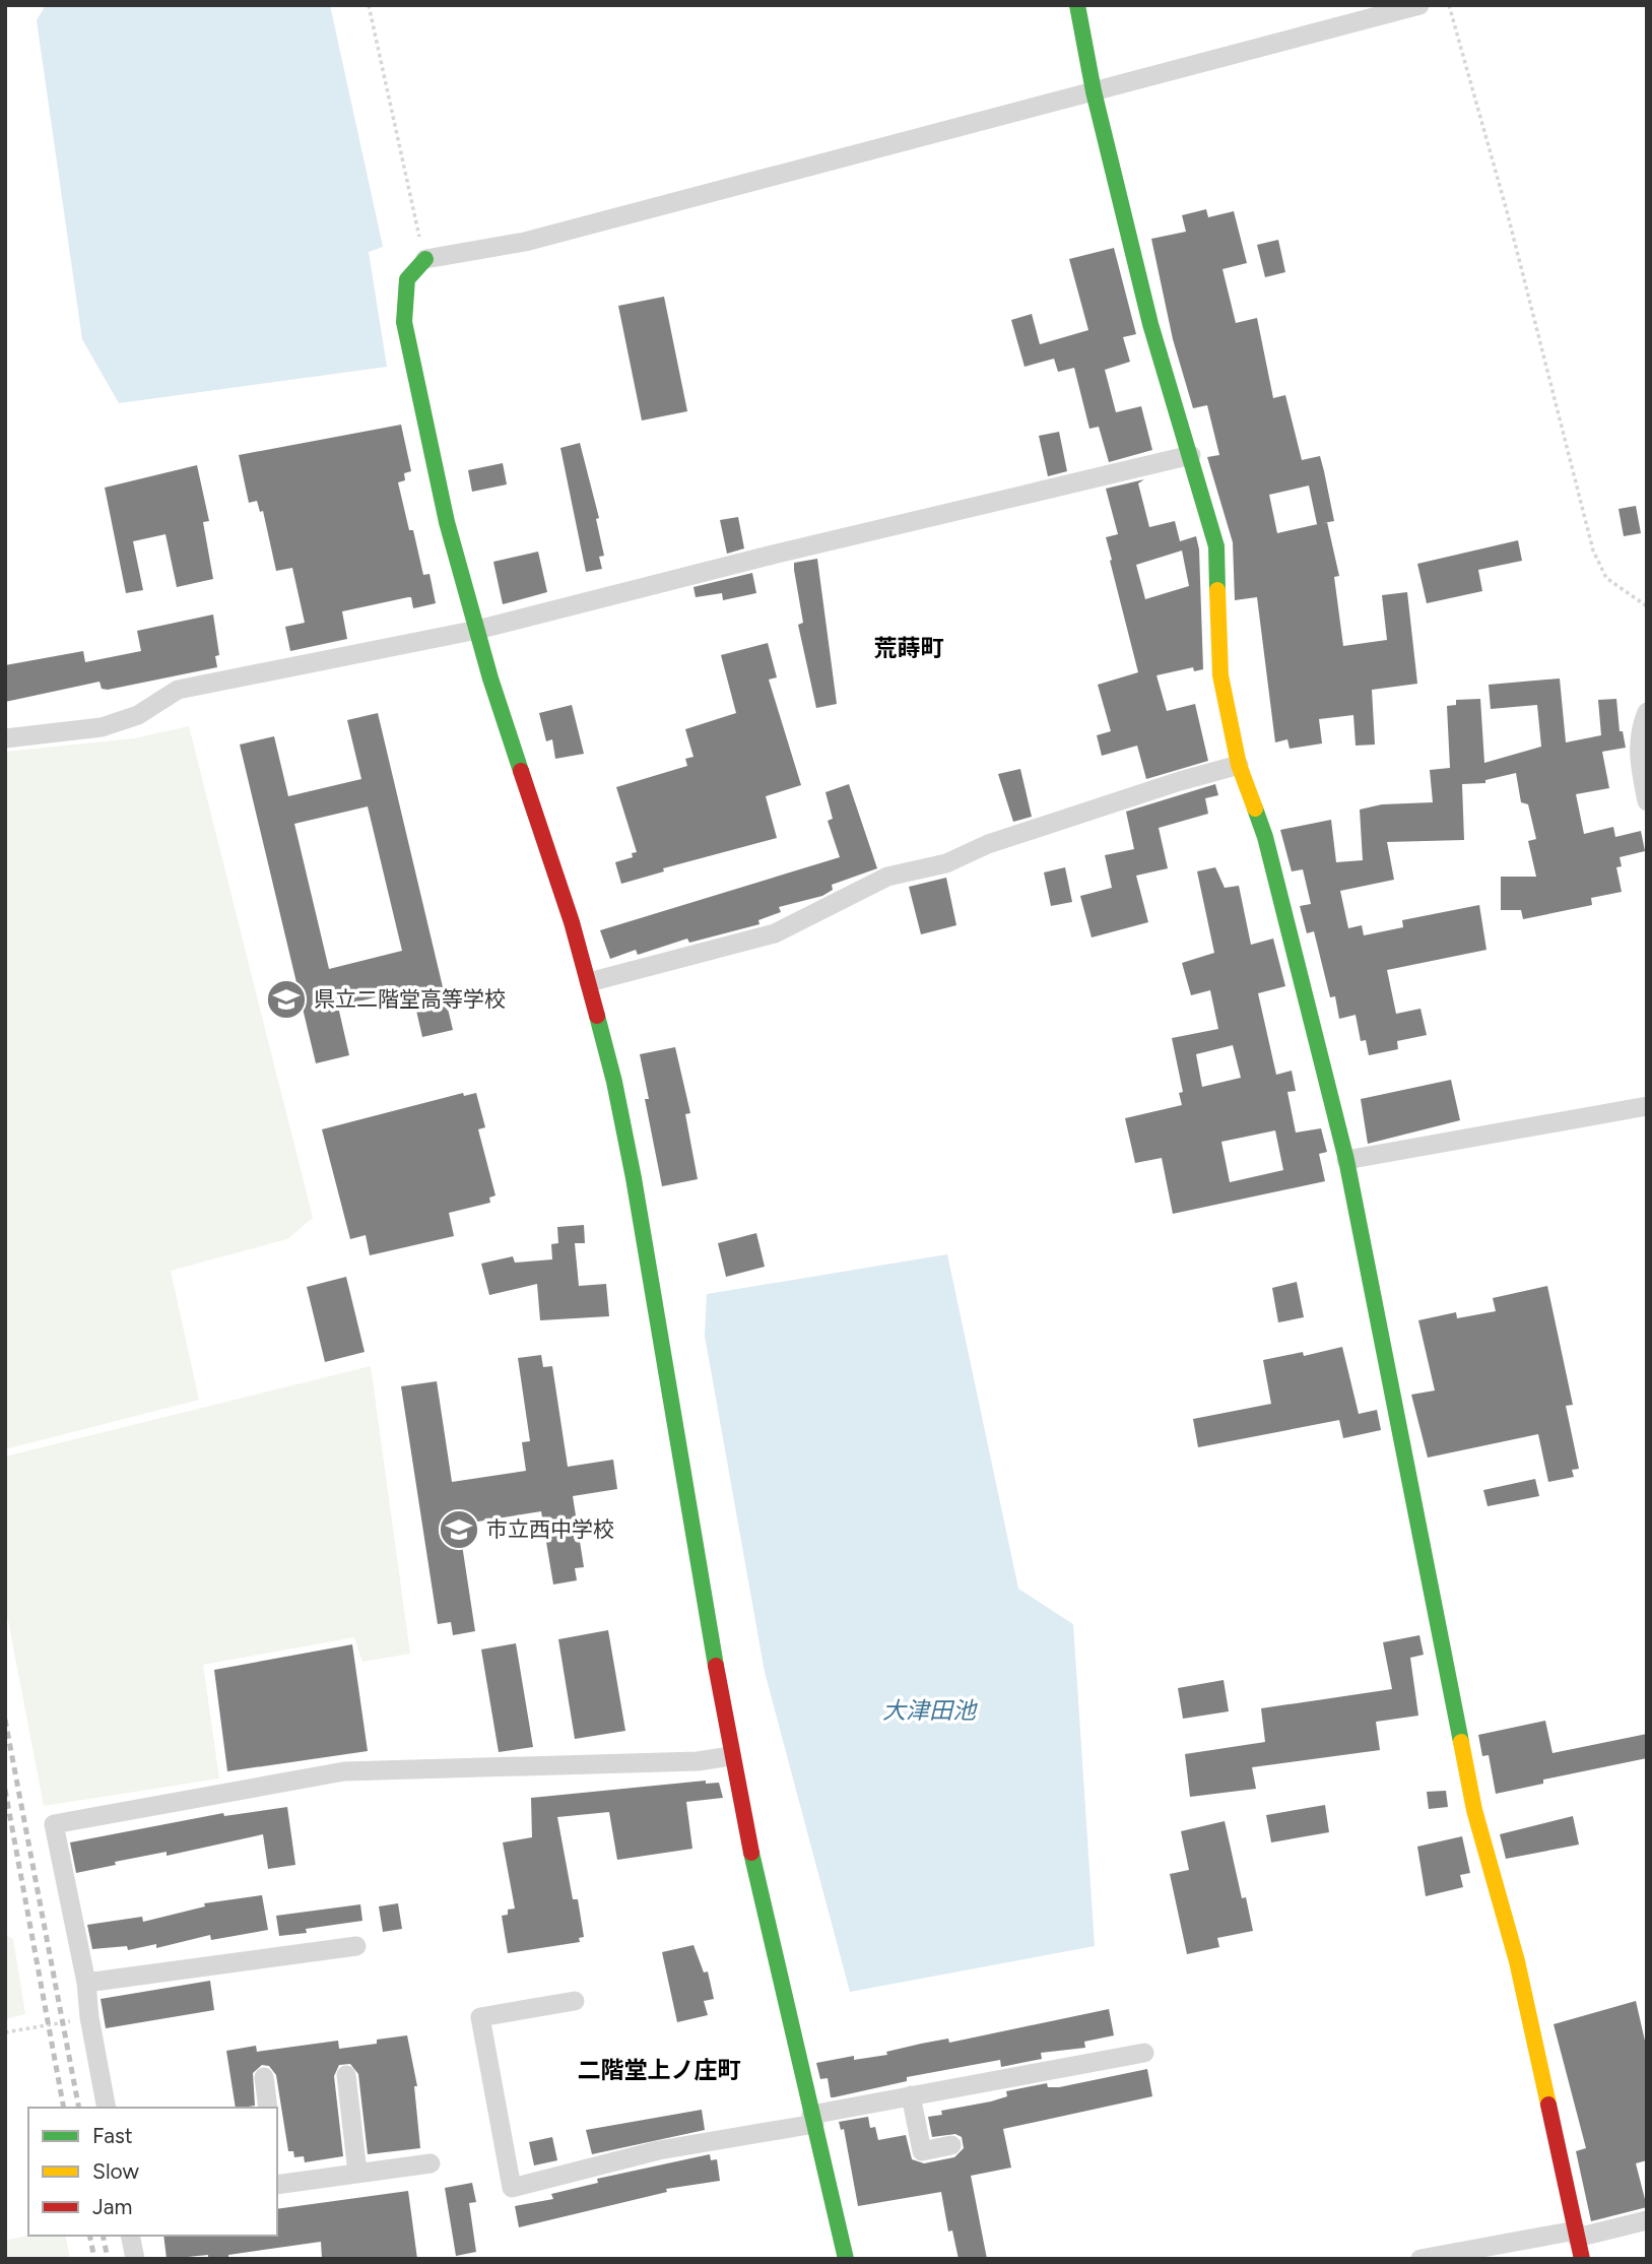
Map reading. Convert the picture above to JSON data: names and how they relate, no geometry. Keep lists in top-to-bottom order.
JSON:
{
  "districts": ["荒蒔町", "二階堂上ノ庄町"],
  "water": ["大津田池"],
  "places": {
    "school or university": ["県立二階堂高等学校", "市立西中学校"]
  },
  "legend": ["Fast", "Slow", "Jam"]
}
